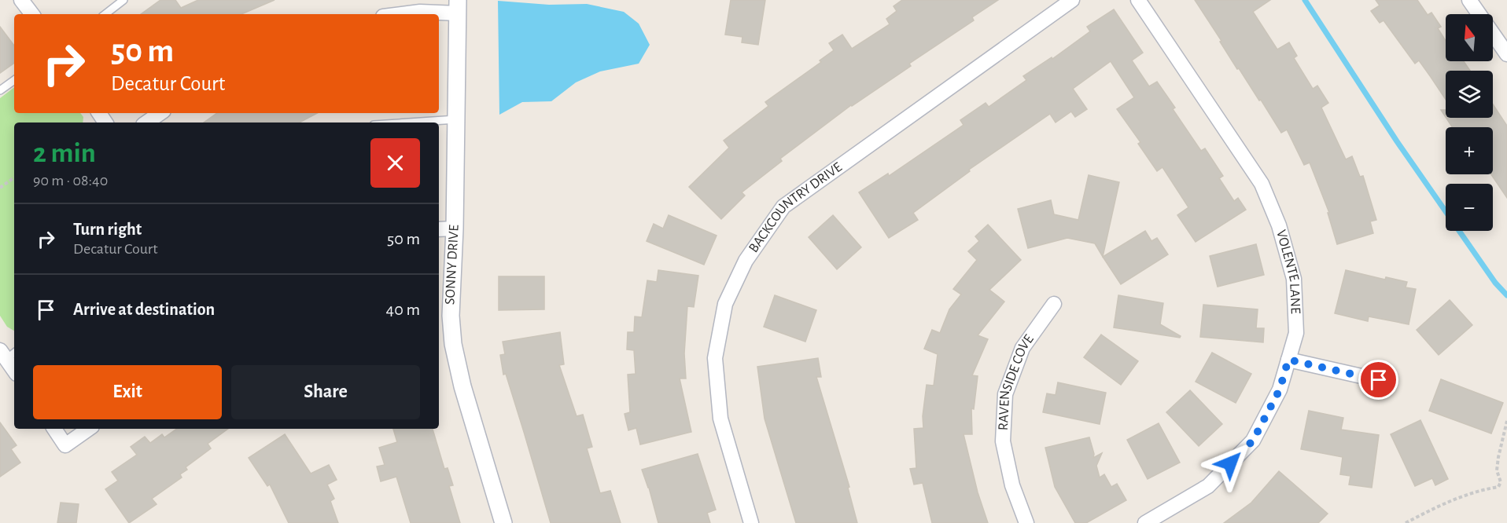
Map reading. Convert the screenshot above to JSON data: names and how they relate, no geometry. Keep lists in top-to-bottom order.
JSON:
{
  "streets": {
    "street": [
      "BACKCOUNTRY DRIVE",
      "SONNY DRIVE",
      "VOLENTE LANE",
      "RAVENSIDE COVE"
    ]
  },
  "north": "top",
  "page": {
    "map_buttons": ["+", "−"],
    "turn": ["50 m", "Decatur Court"],
    "heading": ["2 min", "90 m · 08:40"],
    "list": [
      {
        "name": "Turn right",
        "note": "Decatur Court",
        "value": "50 m"
      },
      {
        "name": "Arrive at destination",
        "value": "40 m"
      }
    ],
    "buttons": ["Exit", "Share"]
  }
}
